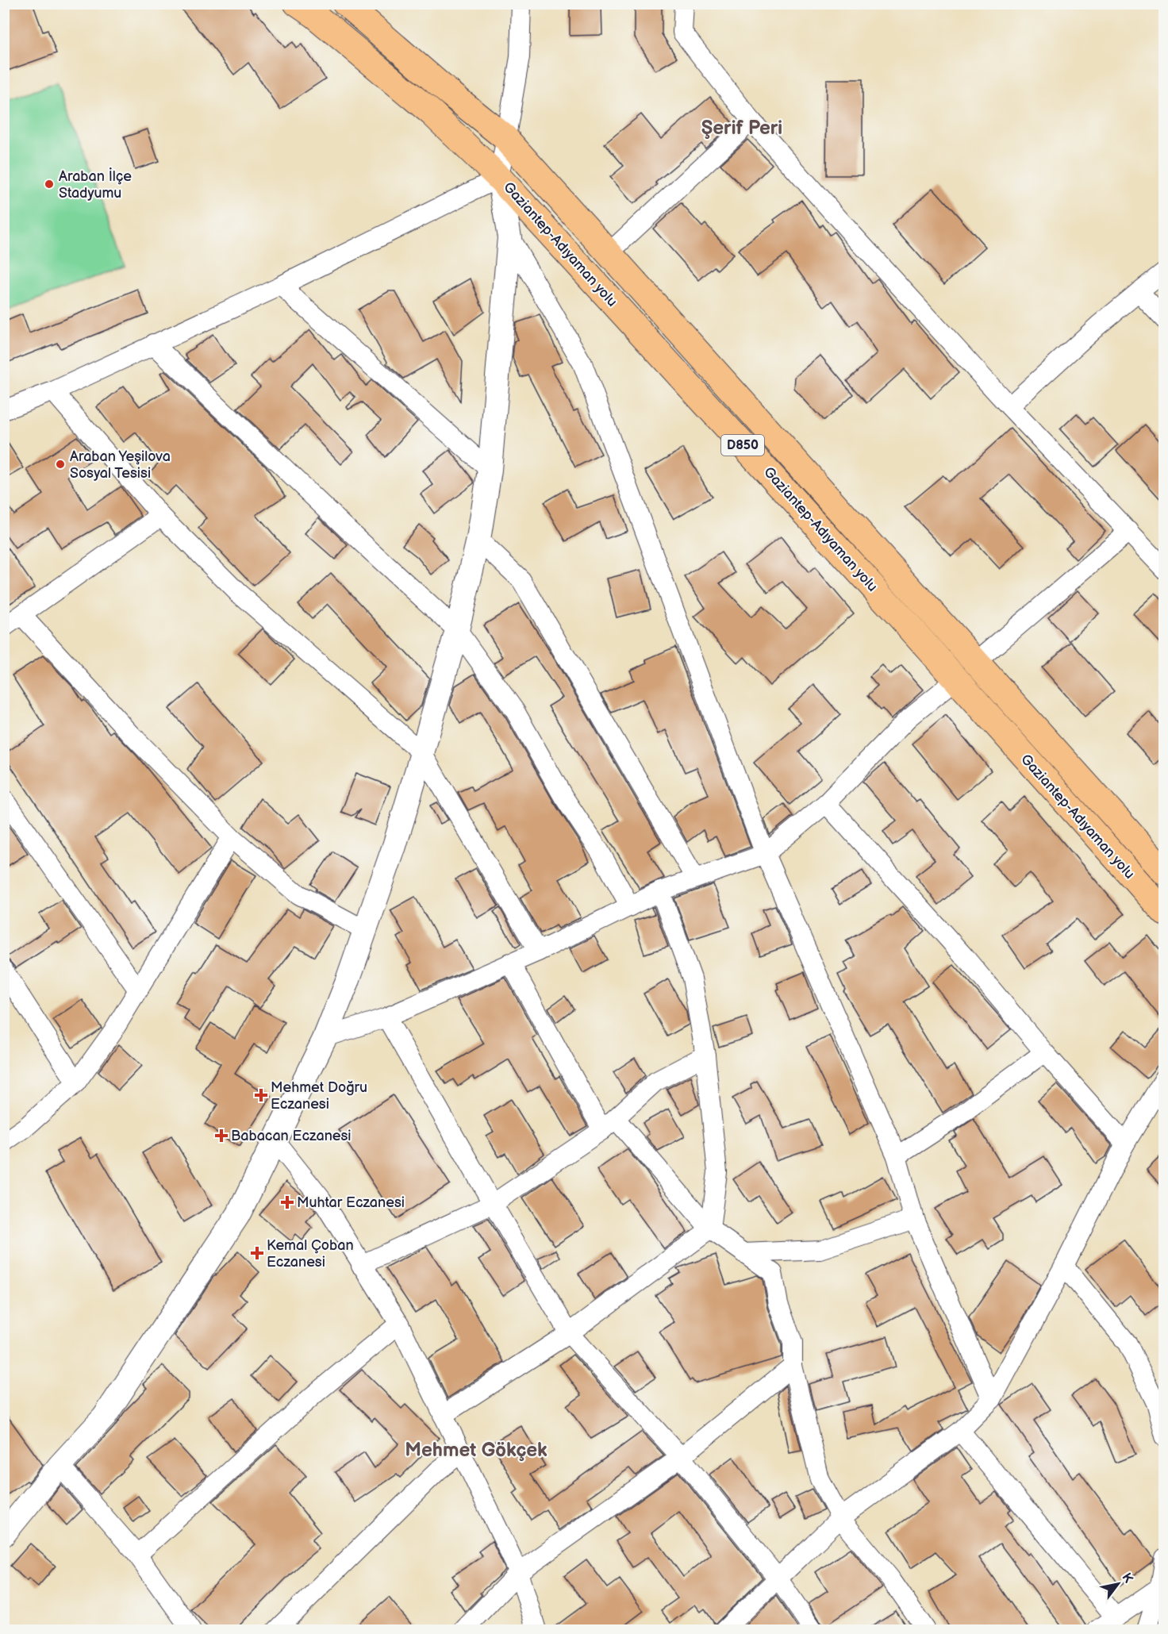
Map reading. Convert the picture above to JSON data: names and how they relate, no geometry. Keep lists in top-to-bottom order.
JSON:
{
  "streets": {
    "highway": ["Gaziantep-Adıyaman yolu", "D850"]
  },
  "districts": ["Şerif Peri", "Mehmet Gökçek"],
  "places": {
    "other": ["Araban İlçe Stadyumu", "Araban Yeşilova Sosyal Tesisi"],
    "health": [
      "Mehmet Doğru Eczanesi",
      "Babacan Eczanesi",
      "Muhtar Eczanesi",
      "Kemal Çoban Eczanesi"
    ]
  },
  "north": "top right"
}
